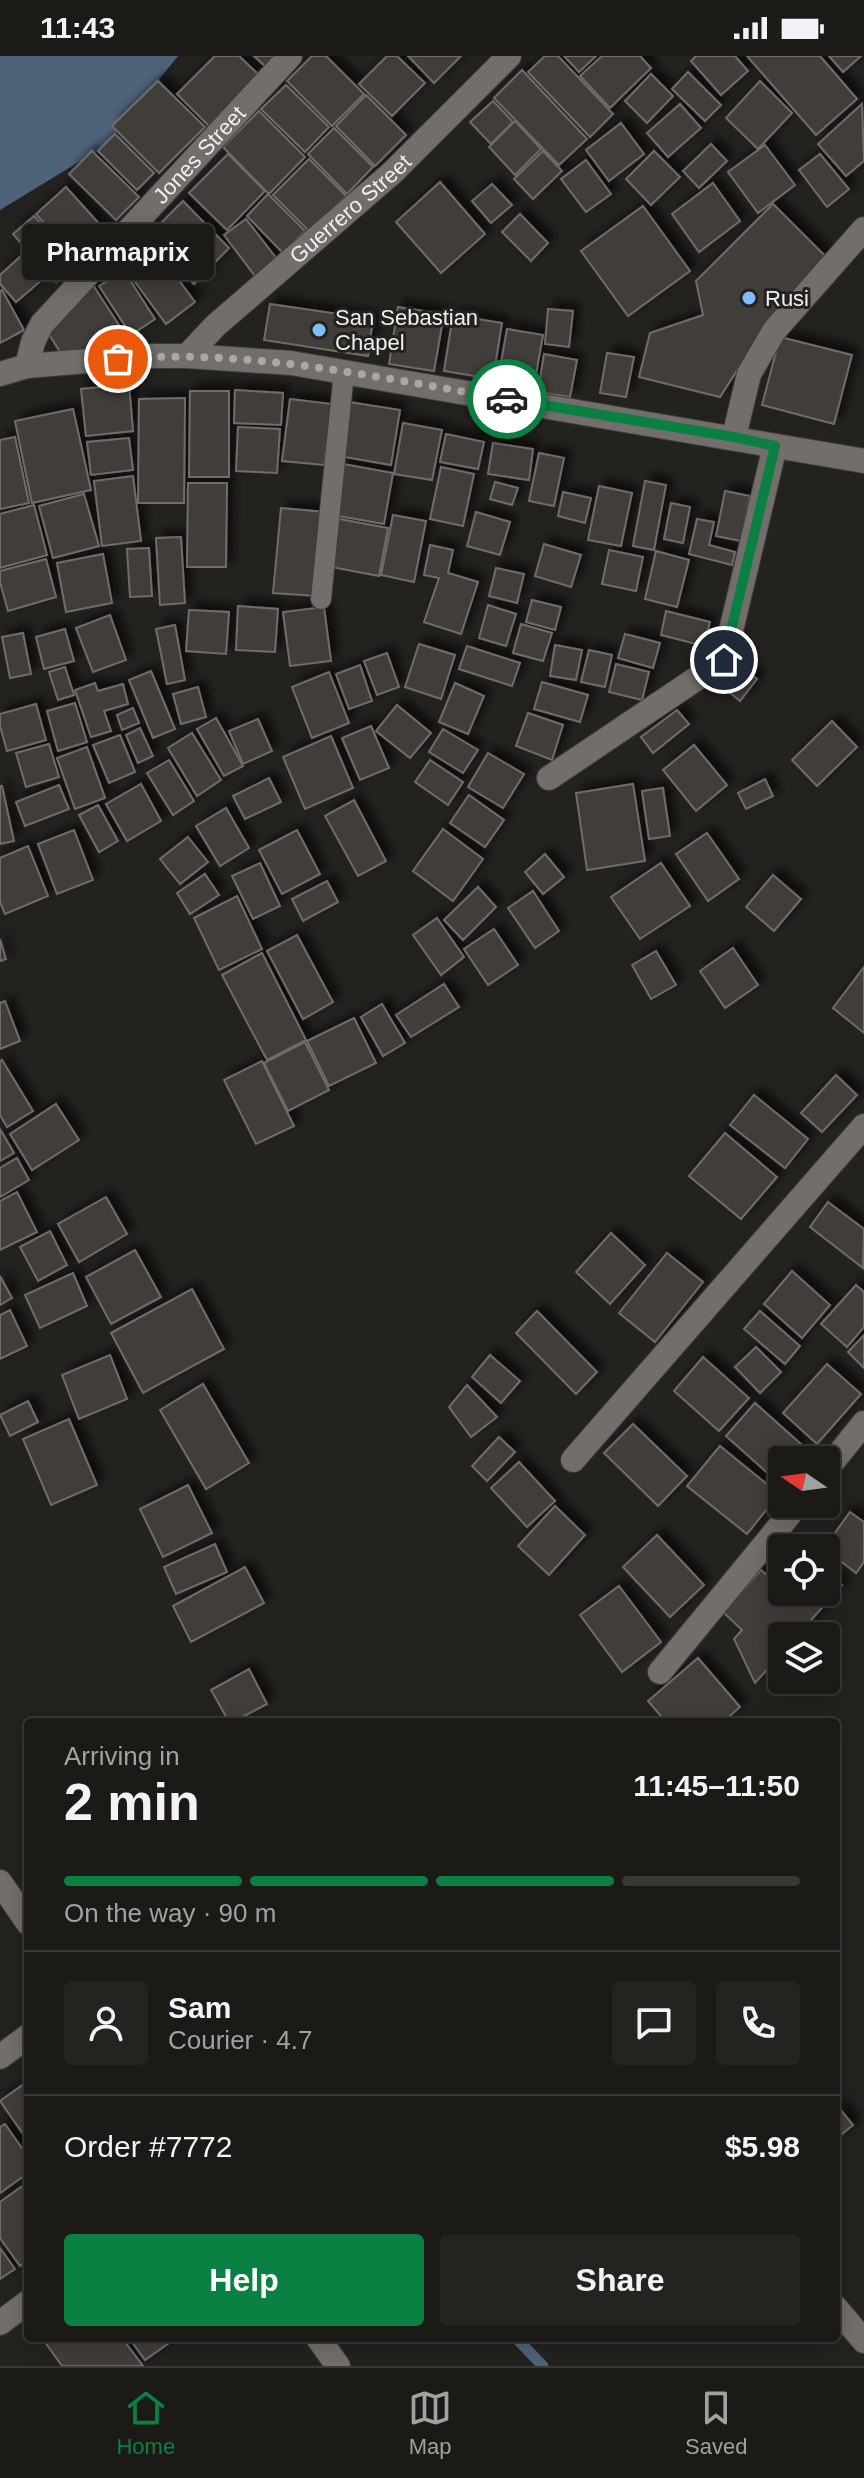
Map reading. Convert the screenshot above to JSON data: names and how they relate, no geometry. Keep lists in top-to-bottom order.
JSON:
{
  "streets": {
    "street": ["Jones Street", "Guerrero Street"]
  },
  "places": ["Rusi", "San Sebastian Chapel", "Pharmaprix"],
  "north": "left",
  "page": {
    "status": "11:43",
    "bubble": "Pharmaprix",
    "heading": ["2 min", "Arriving in", "11:45–11:50"],
    "panel": [
      "Sam",
      "Courier · 4.7",
      "Order #7772",
      "$5.98"
    ],
    "bar": "On the way · 90 m",
    "buttons": ["Help", "Share"],
    "tabs": ["Home", "Map", "Saved"]
  }
}
